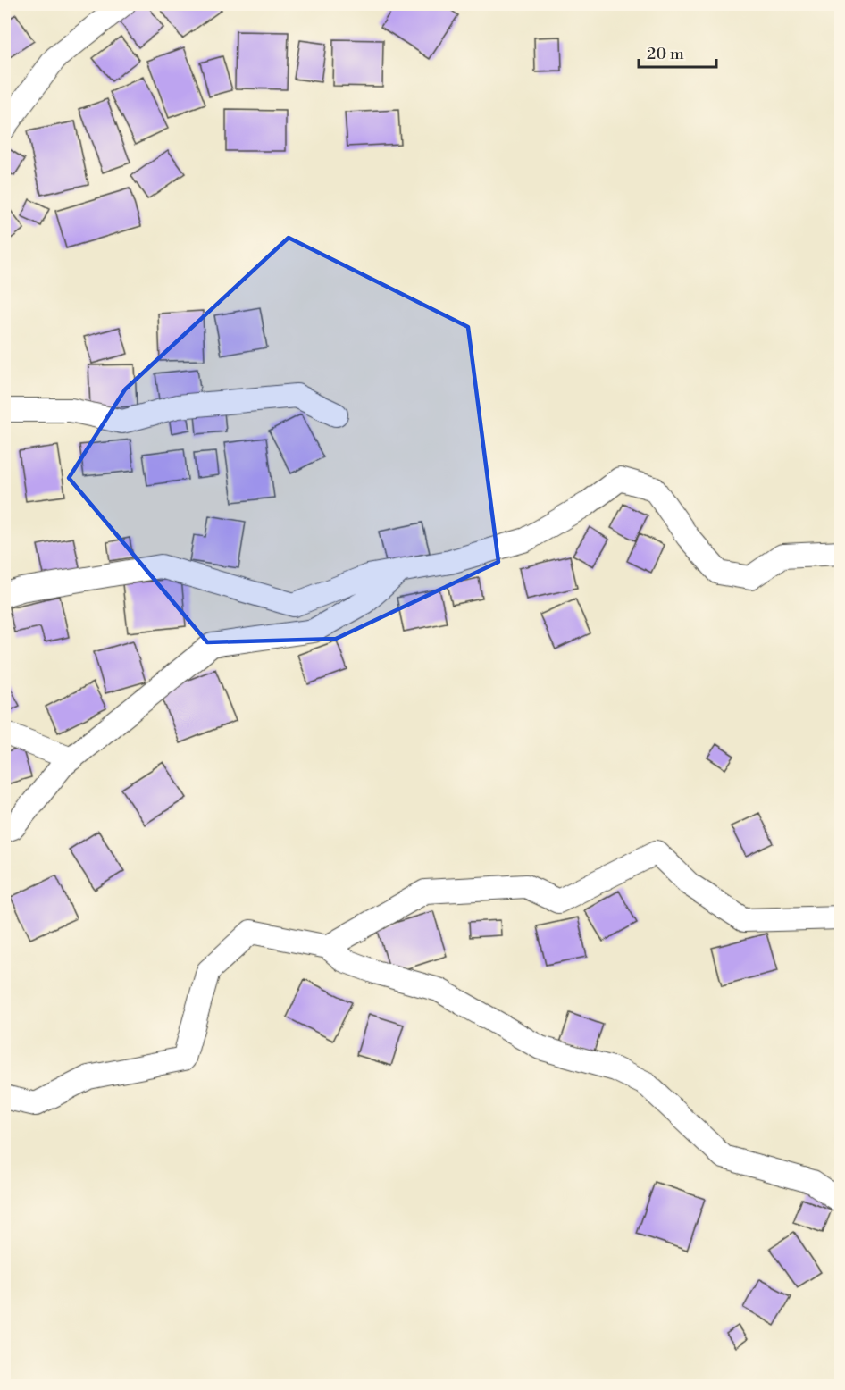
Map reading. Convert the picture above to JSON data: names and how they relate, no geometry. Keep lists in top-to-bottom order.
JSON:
{
  "scale_bar": "20 m"
}
